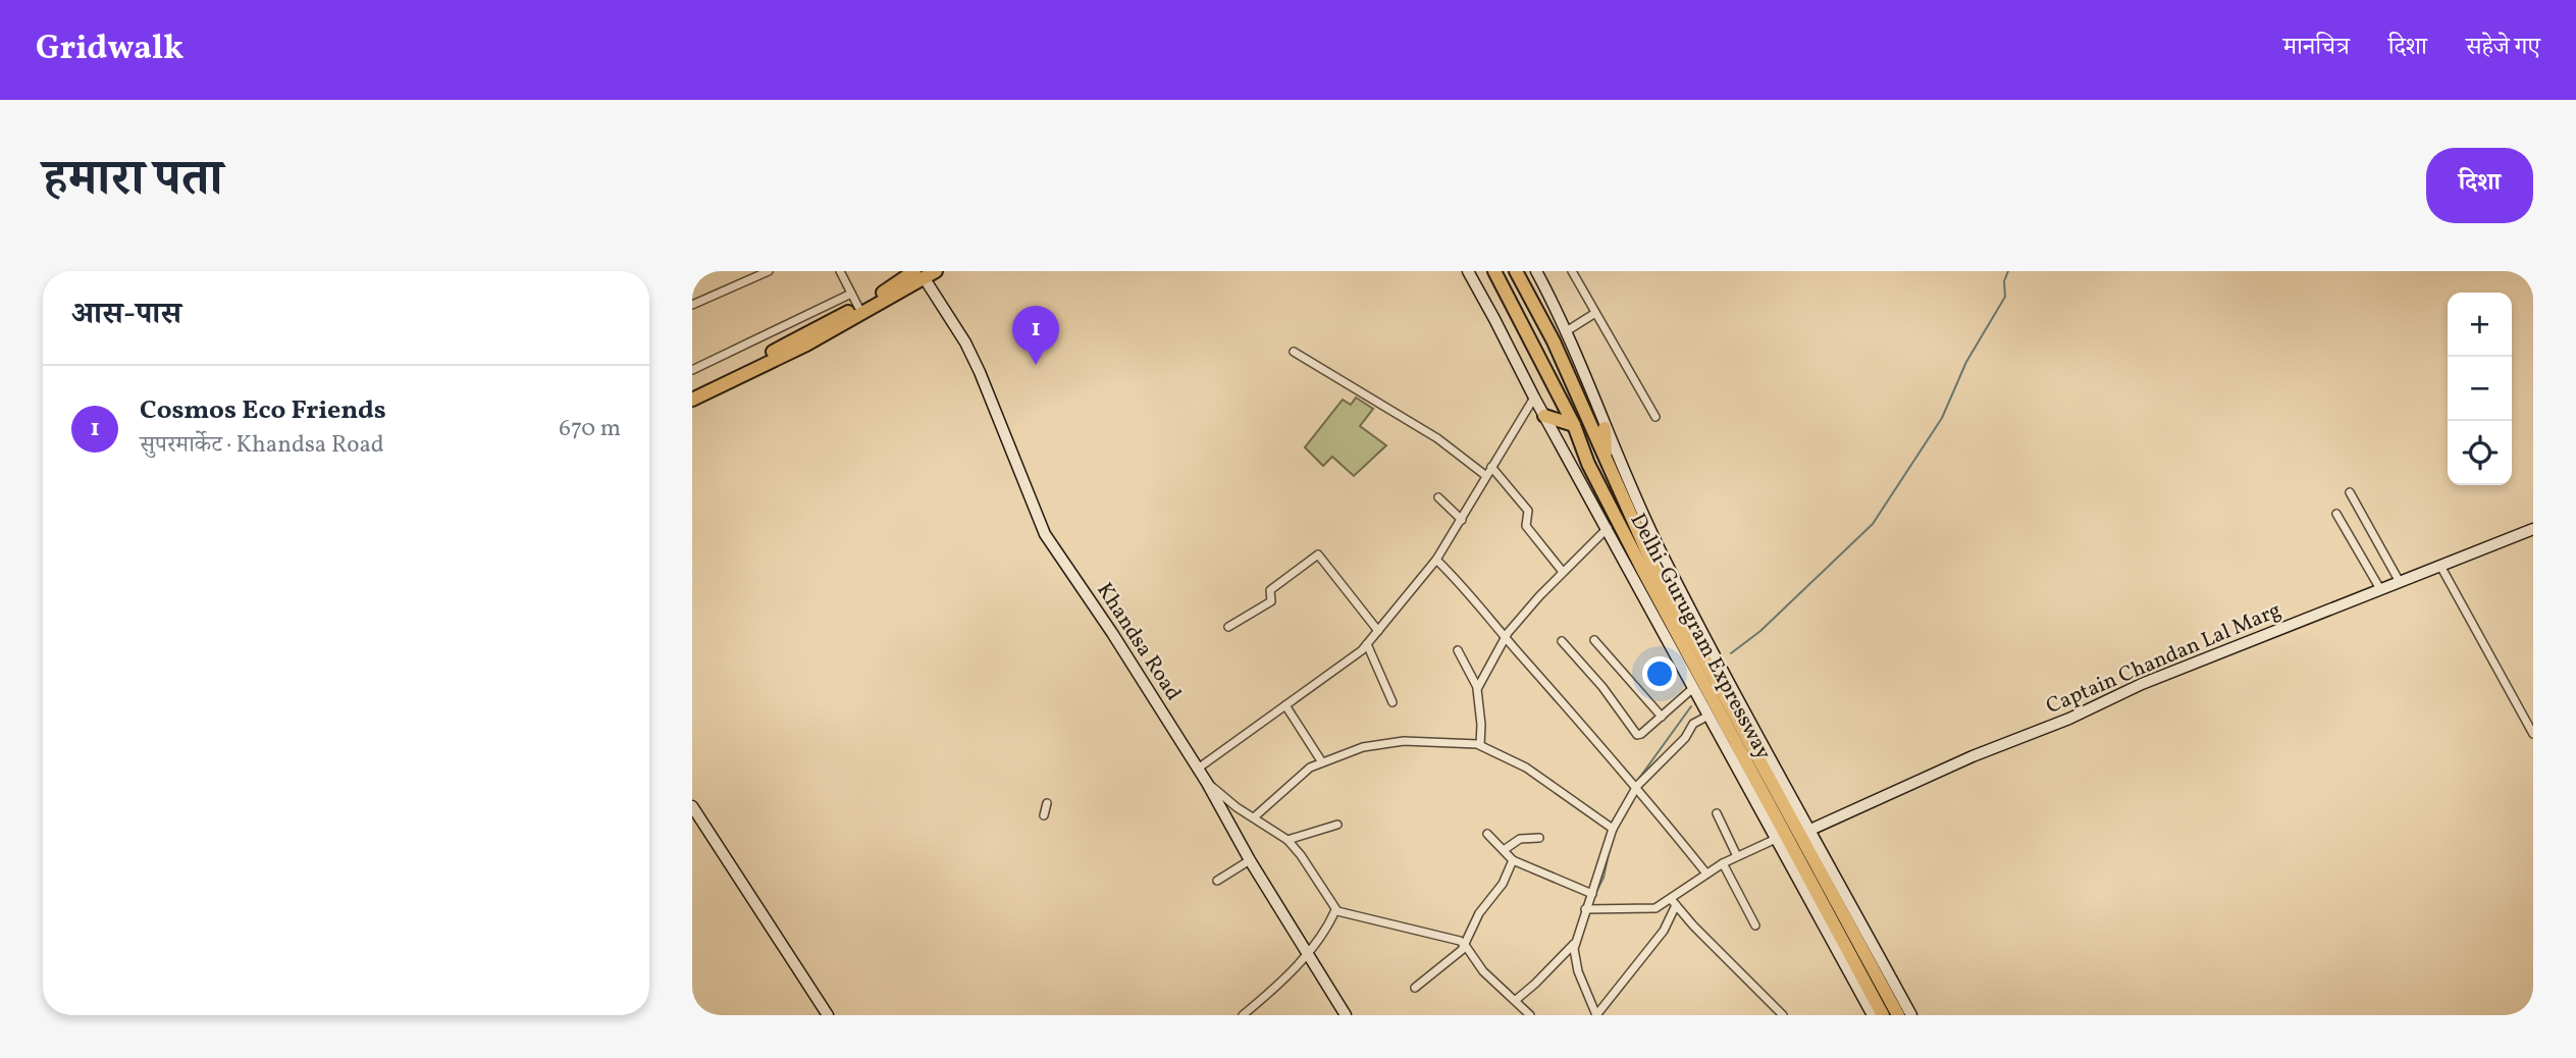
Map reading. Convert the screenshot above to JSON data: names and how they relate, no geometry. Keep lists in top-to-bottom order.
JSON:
{
  "streets": {
    "highway": ["Delhi-Gurugram Expressway"],
    "street": ["Khandsa Road", "Captain Chandan Lal Marg"]
  },
  "page": {
    "header": "Gridwalk",
    "nav": ["मानचित्र", "दिशा", "सहेजे गए"],
    "title": "हमारा पता",
    "buttons": "दिशा",
    "heading": "आस-पास",
    "map_buttons": ["+", "−"],
    "pins": "1",
    "list": [
      {
        "mark": "1",
        "name": "Cosmos Eco Friends",
        "note": "सुपरमार्केट · Khandsa Road",
        "value": "670 m"
      }
    ]
  }
}
